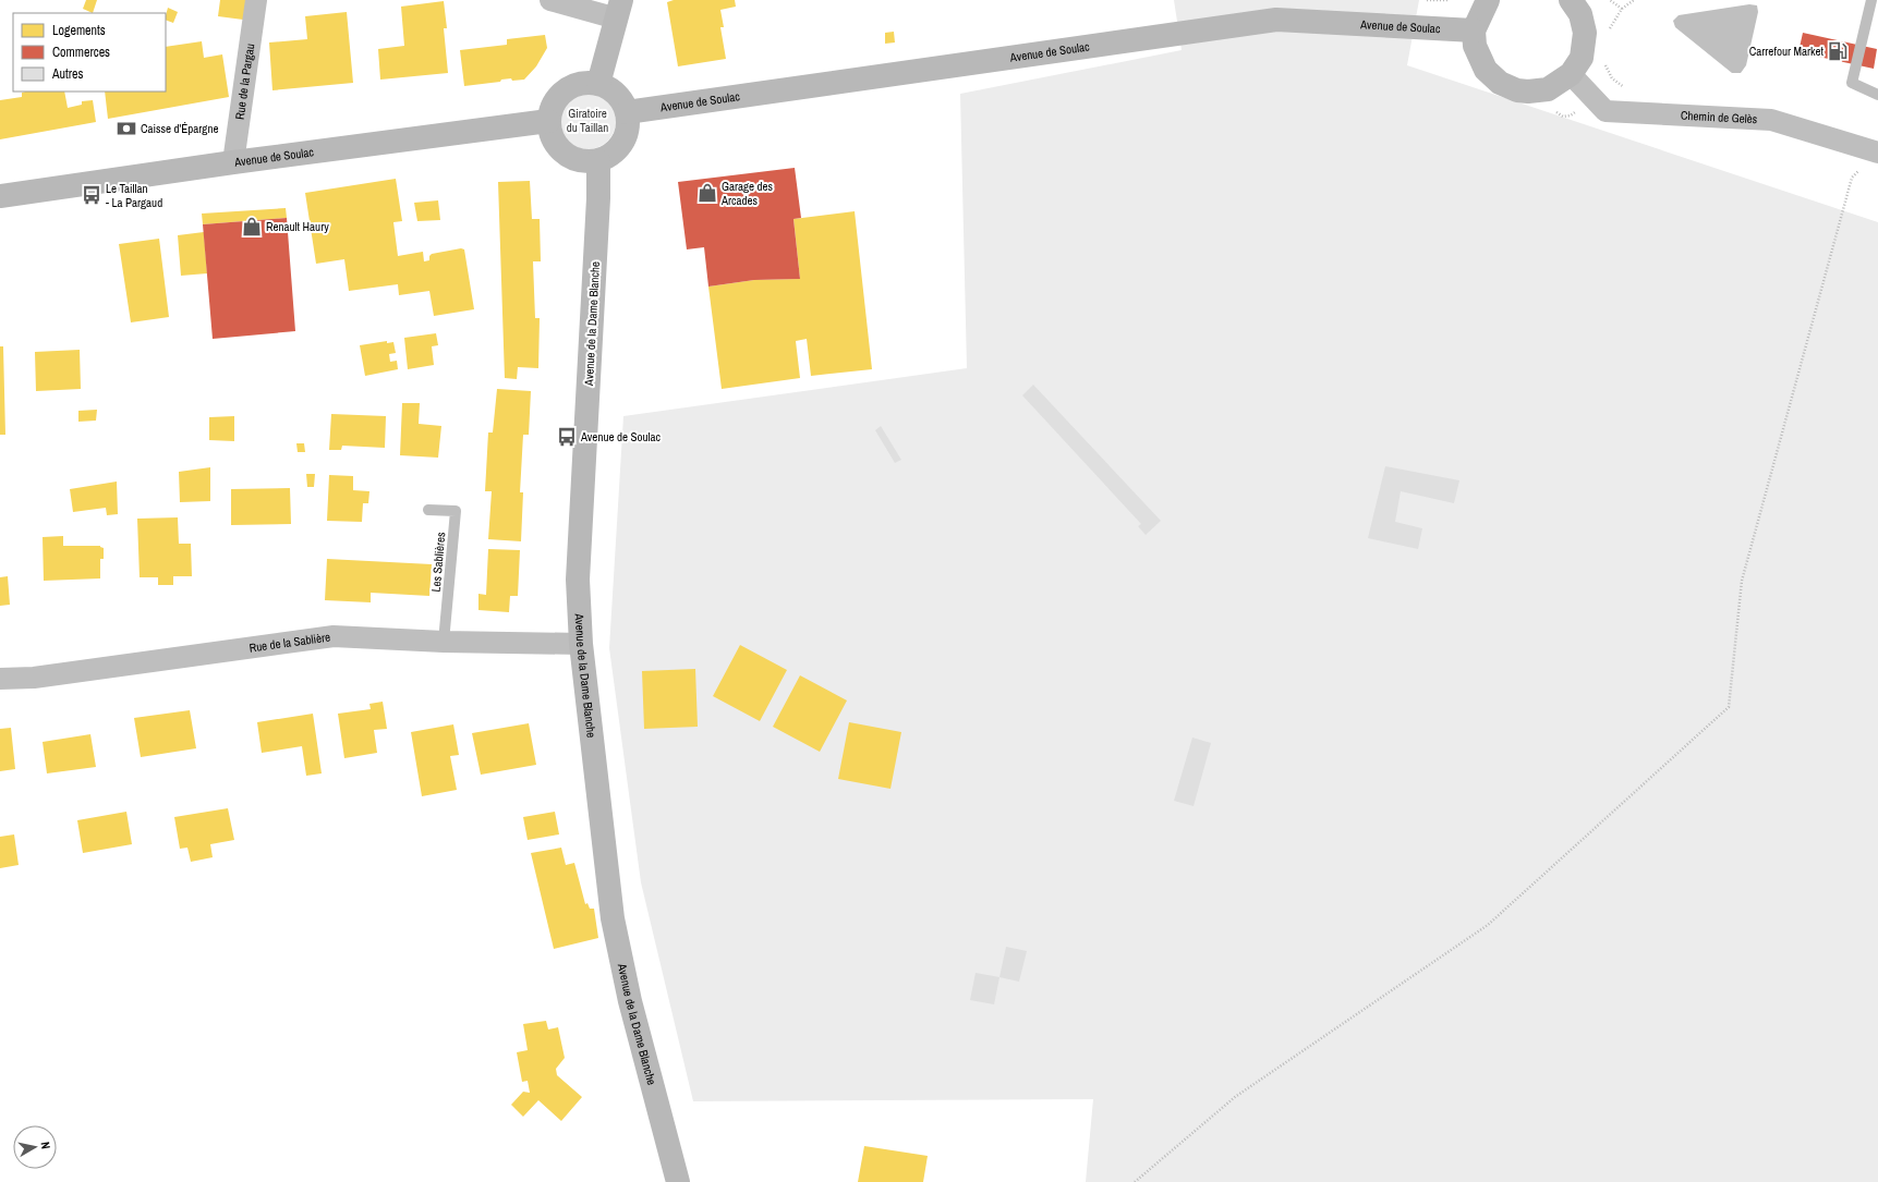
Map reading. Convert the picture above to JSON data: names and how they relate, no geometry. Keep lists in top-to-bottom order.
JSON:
{
  "streets": {
    "main road": ["Avenue de Soulac", "Avenue de la Dame Blanche"],
    "street": ["Rue de la Pargau", "Chemin de Gelès", "Rue de la Sablière"],
    "lane": ["Les Sablières"]
  },
  "crossings": [
    ["Avenue de Soulac", "Rue de la Pargau"],
    ["Avenue de Soulac", "Avenue de la Dame Blanche"],
    ["Avenue de la Dame Blanche", "Rue de la Sablière"],
    ["Les Sablières", "Rue de la Sablière"]
  ],
  "parks": ["Giratoire du Taillan"],
  "places": {
    "fuel station": ["Carrefour Market"],
    "bank": ["Caisse d'Épargne"],
    "shop": ["Garage des Arcades", "Renault Haury"],
    "bus stop": ["Le Taillan - La Pargaud", "Avenue de Soulac"]
  },
  "legend": ["Logements", "Commerces", "Autres"],
  "north": "right"
}
